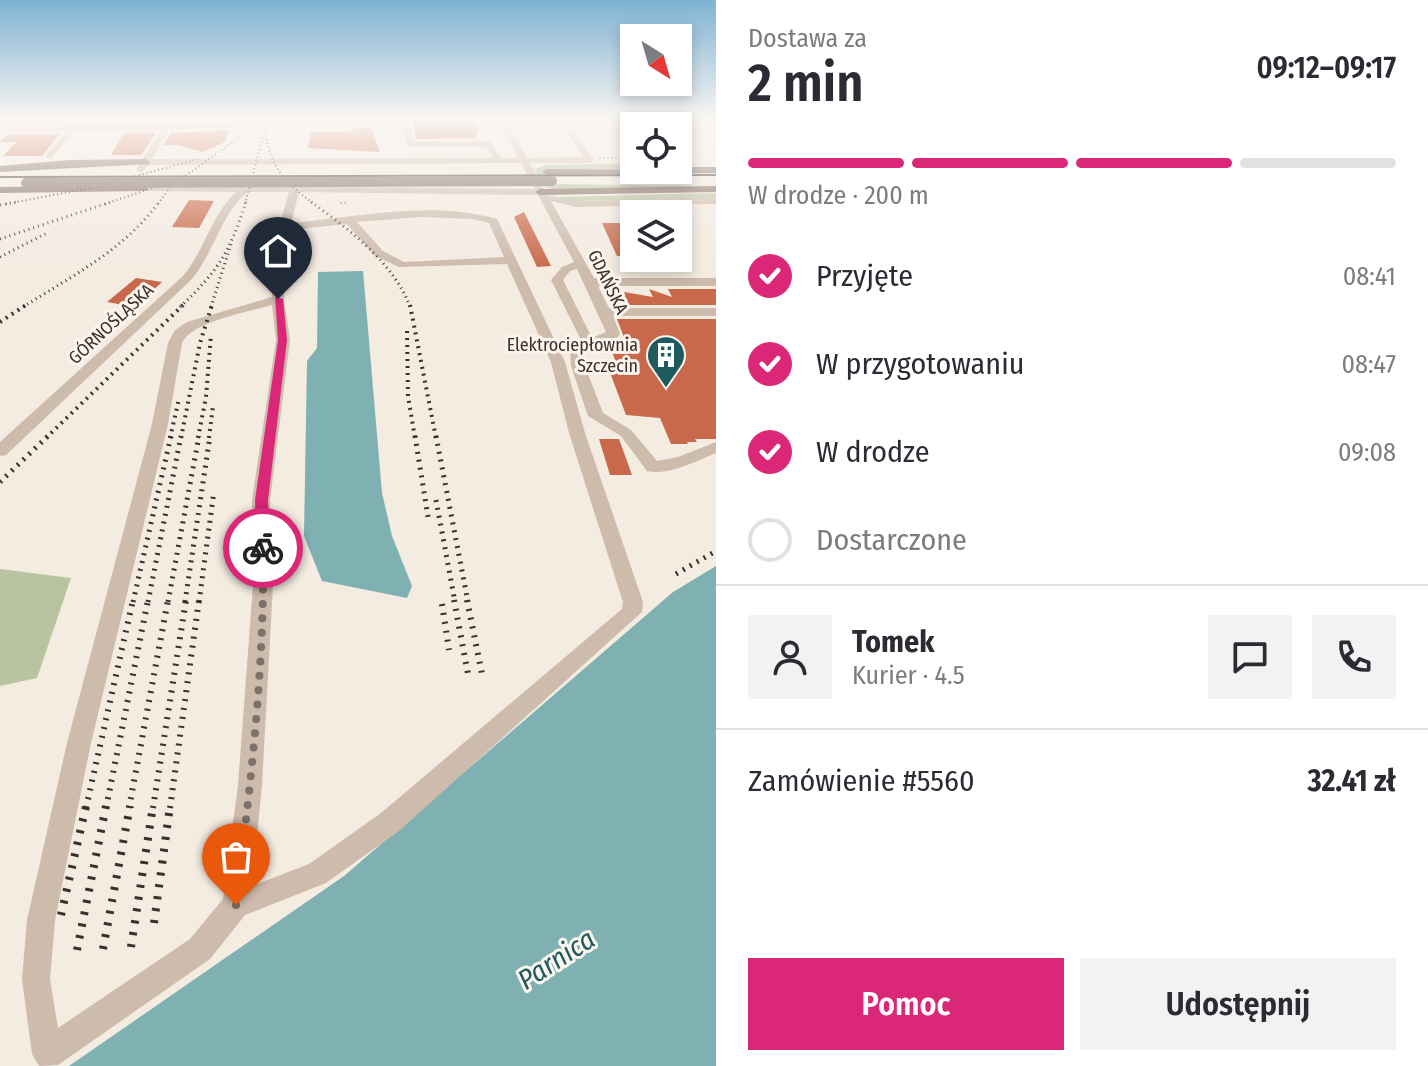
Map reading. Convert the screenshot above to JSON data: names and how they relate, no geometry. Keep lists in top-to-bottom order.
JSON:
{
  "streets": {
    "street": ["GDAŃSKA", "GÓRNOŚLĄSKA"]
  },
  "water": ["Parnica"],
  "places": {
    "building": ["Elektrociepłownia Szczecin"]
  },
  "north": "bottom right",
  "page": {
    "heading": ["2 min", "Dostawa za", "09:12–09:17"],
    "panel": [
      "Tomek",
      "Kurier · 4.5",
      "Zamówienie #5560",
      "32.41 zł"
    ],
    "bar": "W drodze · 200 m",
    "list": [
      ["Przyjęte", "08:41"],
      ["W przygotowaniu", "08:47"],
      ["W drodze", "09:08"],
      "Dostarczone"
    ],
    "buttons": ["Pomoc", "Udostępnij"]
  }
}
